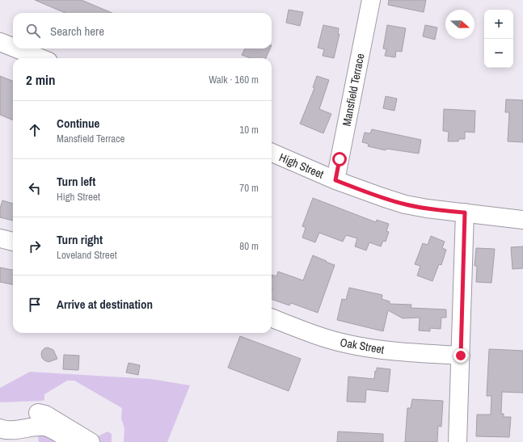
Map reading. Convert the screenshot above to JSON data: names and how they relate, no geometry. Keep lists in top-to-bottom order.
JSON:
{
  "streets": {
    "street": ["Mansfield Terrace", "High Street", "Oak Street"]
  },
  "crossings": [
    ["Mansfield Terrace", "High Street"]
  ],
  "north": "right",
  "page": {
    "map_buttons": ["+", "−"],
    "search": "Search here",
    "heading": ["2 min", "Walk · 160 m"],
    "list": [
      ["Continue", "Mansfield Terrace", "10 m"],
      ["Turn left", "High Street", "70 m"],
      ["Turn right", "Loveland Street", "80 m"],
      "Arrive at destination"
    ]
  }
}
